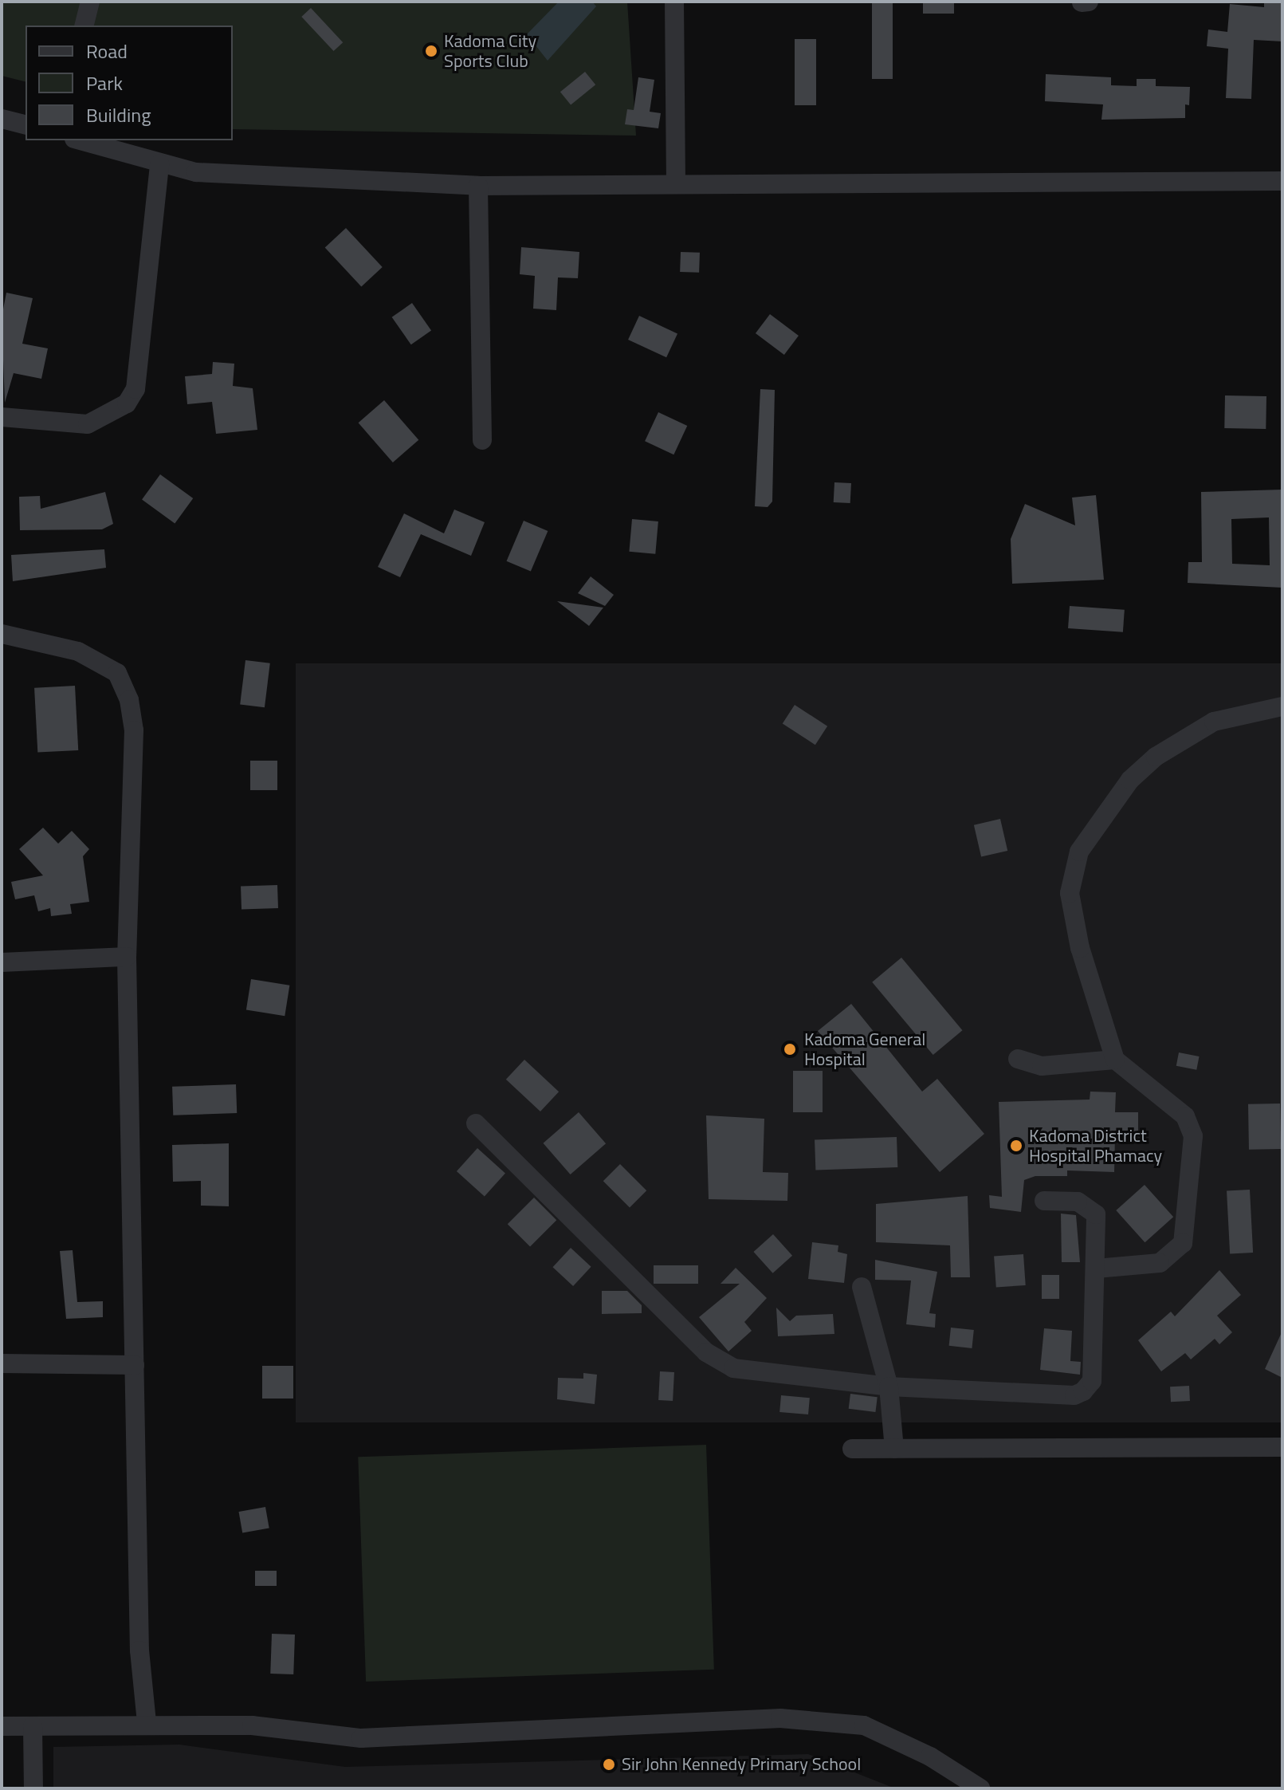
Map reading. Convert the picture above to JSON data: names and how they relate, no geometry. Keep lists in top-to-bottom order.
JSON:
{
  "places": [
    "Kadoma City Sports Club",
    "Kadoma General Hospital",
    "Kadoma District Hospital Phamacy",
    "Sir John Kennedy Primary School"
  ],
  "legend": ["Road", "Park", "Building"]
}
